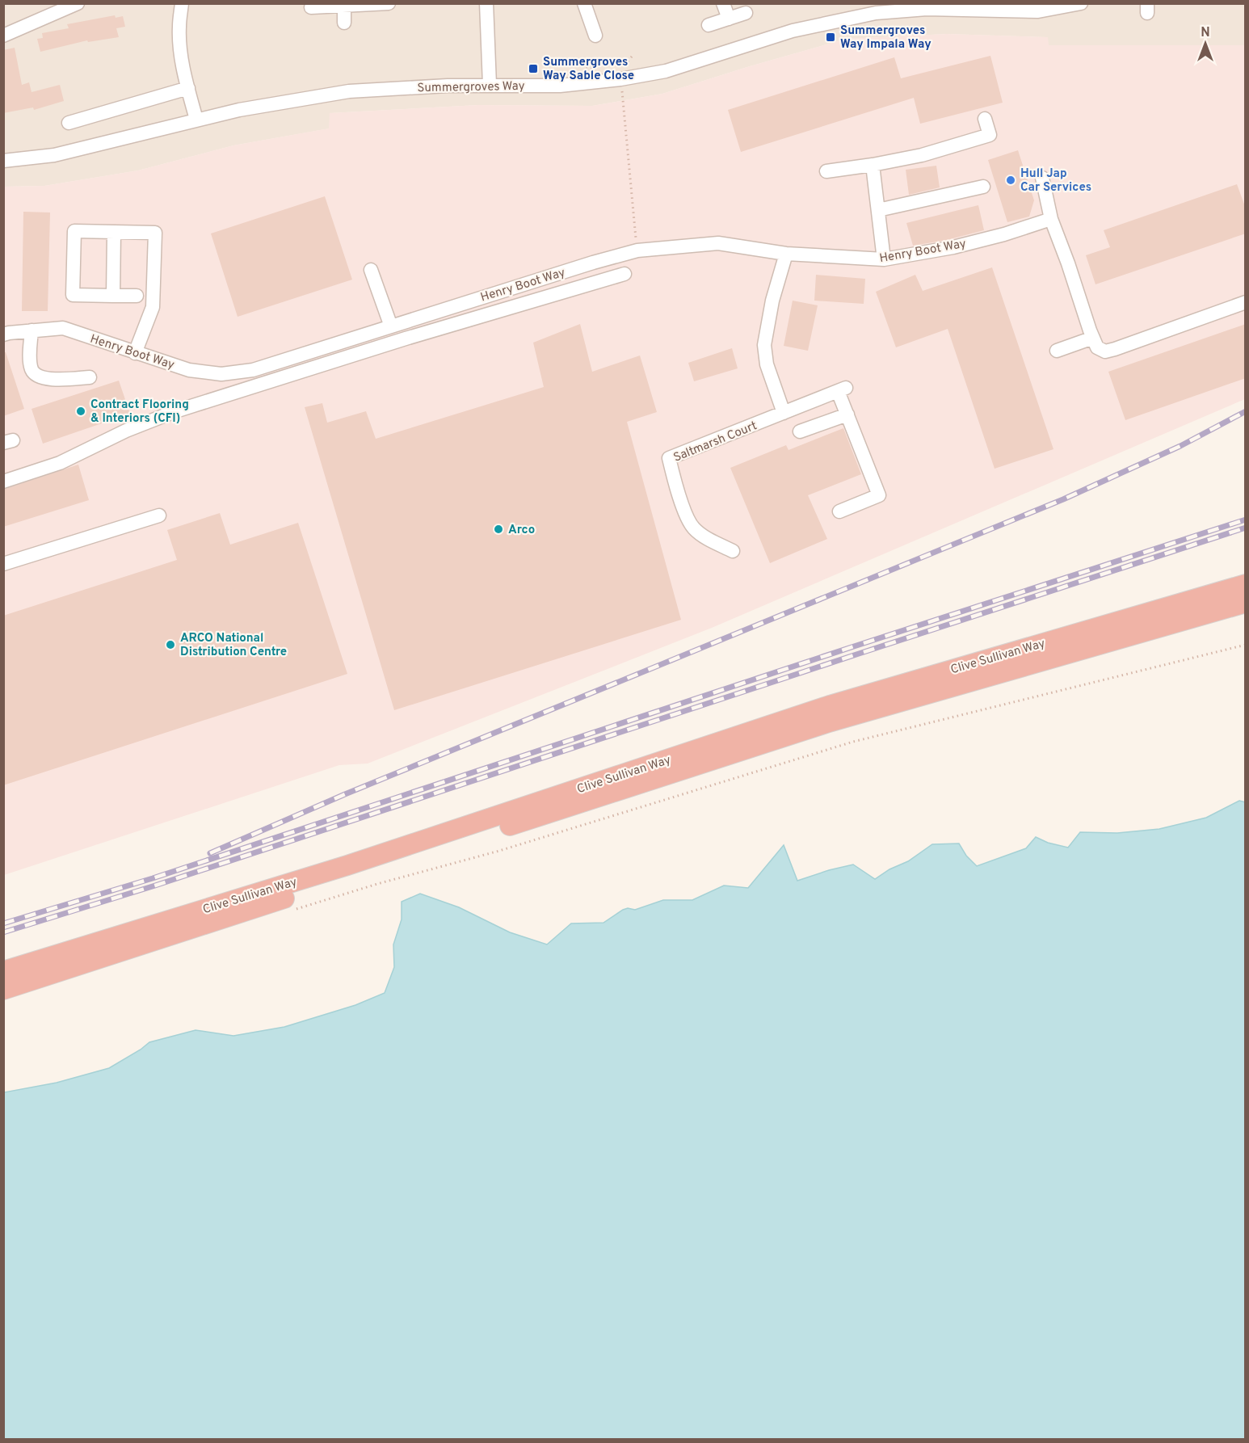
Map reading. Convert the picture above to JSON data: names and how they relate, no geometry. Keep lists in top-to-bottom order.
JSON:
{
  "streets": {
    "highway": ["Clive Sullivan Way"],
    "street": ["Summergroves Way", "Henry Boot Way", "Saltmarsh Court"]
  },
  "places": {
    "transit": ["Summergroves Way Impala Way", "Summergroves Way Sable Close"],
    "other": [
      "Hull Jap Car Services",
      "Contract Flooring & Interiors (CFI)",
      "Arco",
      "ARCO National Distribution Centre"
    ]
  },
  "north": "top"
}
